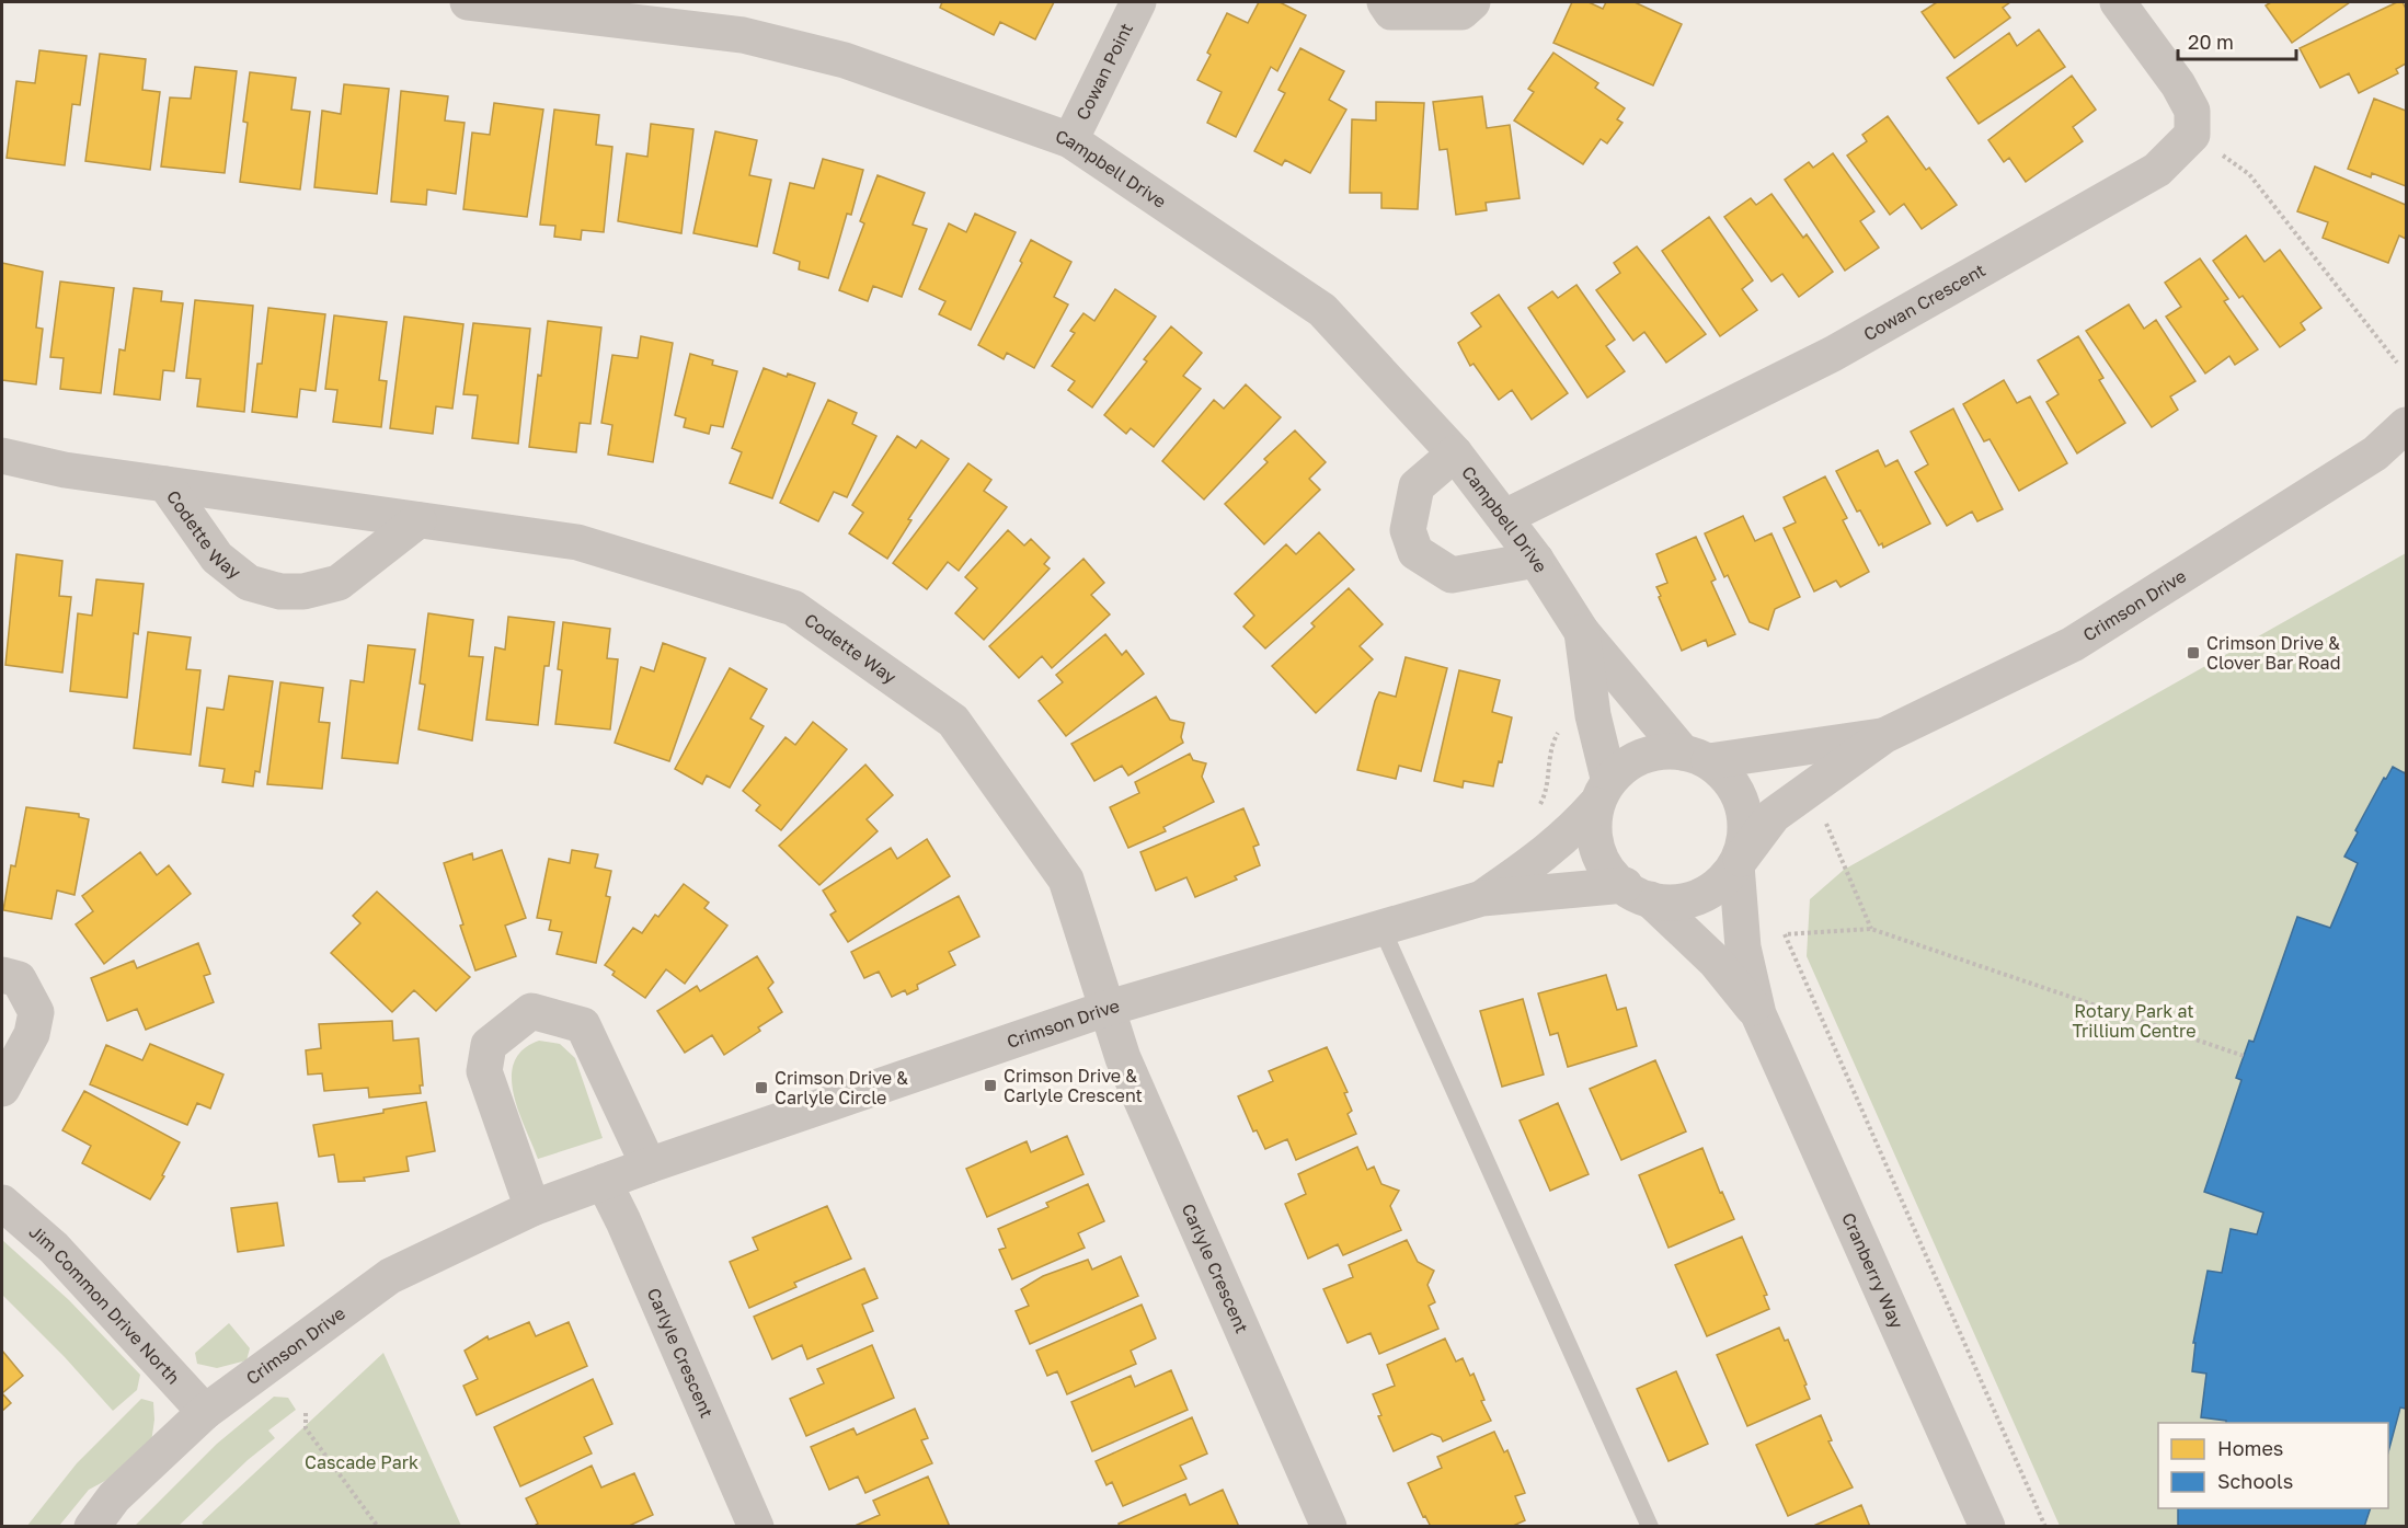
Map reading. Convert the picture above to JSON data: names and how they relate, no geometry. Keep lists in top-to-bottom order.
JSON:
{
  "streets": {
    "street": [
      "Cowan Point",
      "Campbell Drive",
      "Cowan Crescent",
      "Codette Way",
      "Crimson Drive",
      "Carlyle Crescent",
      "Cranberry Way",
      "Jim Common Drive North"
    ]
  },
  "crossings": [
    ["Cowan Point", "Campbell Drive"],
    ["Campbell Drive", "Cowan Crescent"],
    ["Campbell Drive", "Crimson Drive"],
    ["Campbell Drive", "Cranberry Way"],
    ["Codette Way", "Crimson Drive"],
    ["Codette Way", "Carlyle Crescent"],
    ["Crimson Drive", "Carlyle Crescent"],
    ["Crimson Drive", "Cranberry Way"],
    ["Crimson Drive", "Jim Common Drive North"]
  ],
  "parks": ["Rotary Park at Trillium Centre", "Cascade Park"],
  "places": {
    "transit": ["Crimson Drive & Clover Bar Road", "Crimson Drive & Carlyle Crescent", "Crimson Drive & Carlyle Circle"]
  },
  "legend": ["Homes", "Schools"],
  "scale_bar": "20 m"
}
